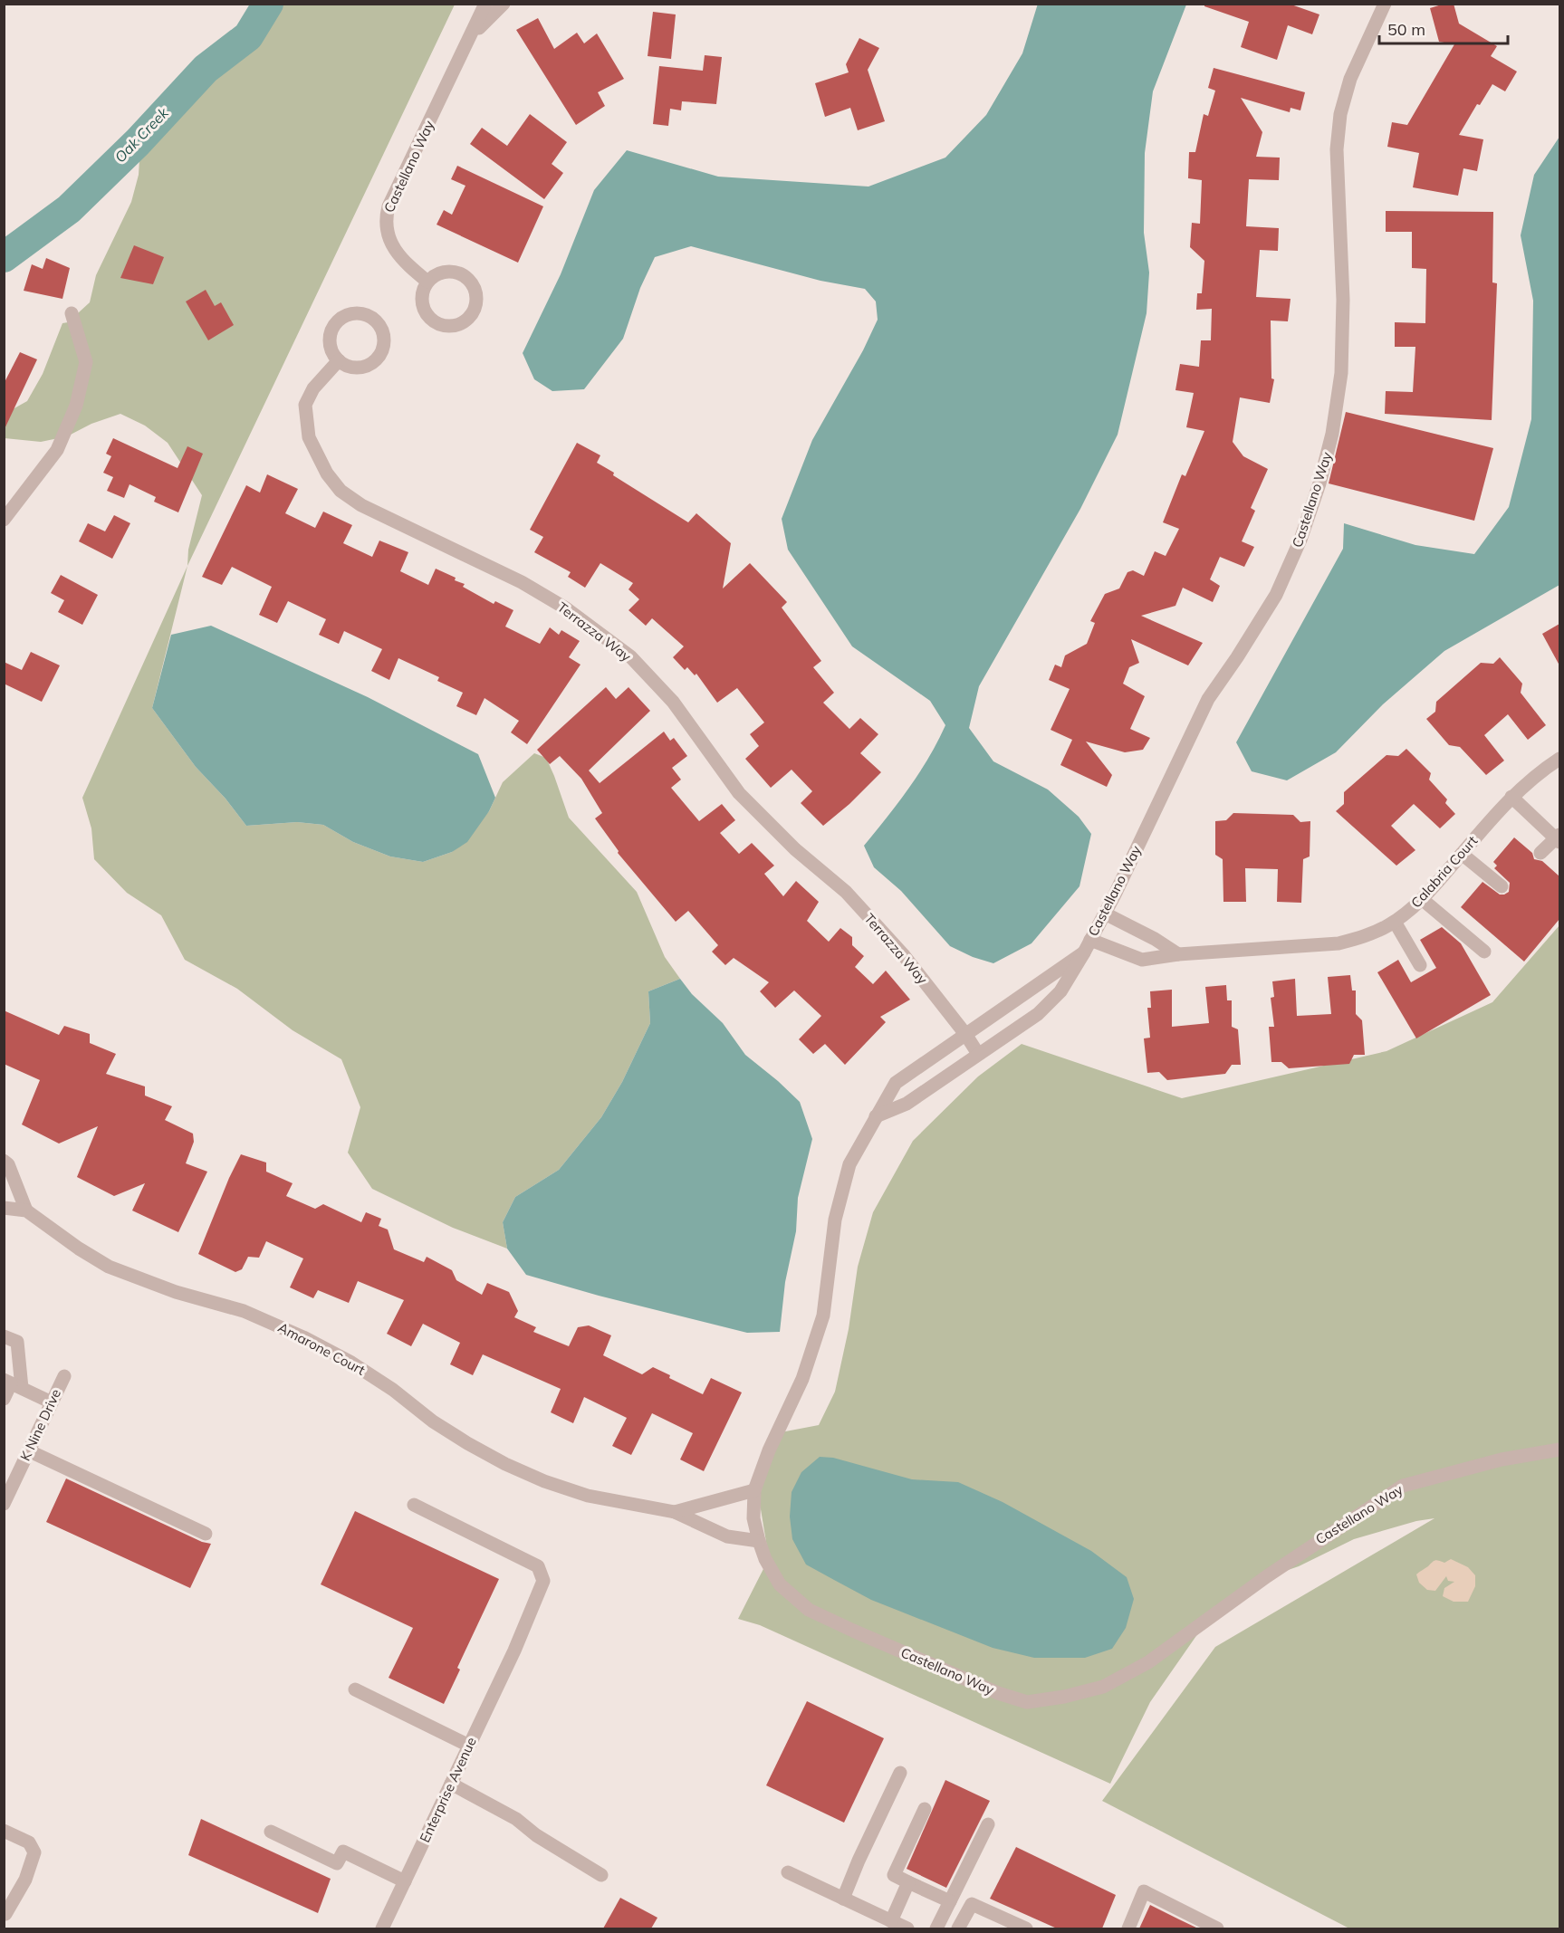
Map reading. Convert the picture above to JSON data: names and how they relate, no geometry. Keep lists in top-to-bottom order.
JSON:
{
  "streets": {
    "street": [
      "Castellano Way",
      "Terrazza Way",
      "Calabria Court",
      "Amarone Court",
      "K Nine Drive",
      "Enterprise Avenue"
    ]
  },
  "crossings": [
    ["Castellano Way", "Terrazza Way"],
    ["Castellano Way", "Calabria Court"]
  ],
  "water": ["Oak Creek"],
  "scale_bar": "50 m"
}
